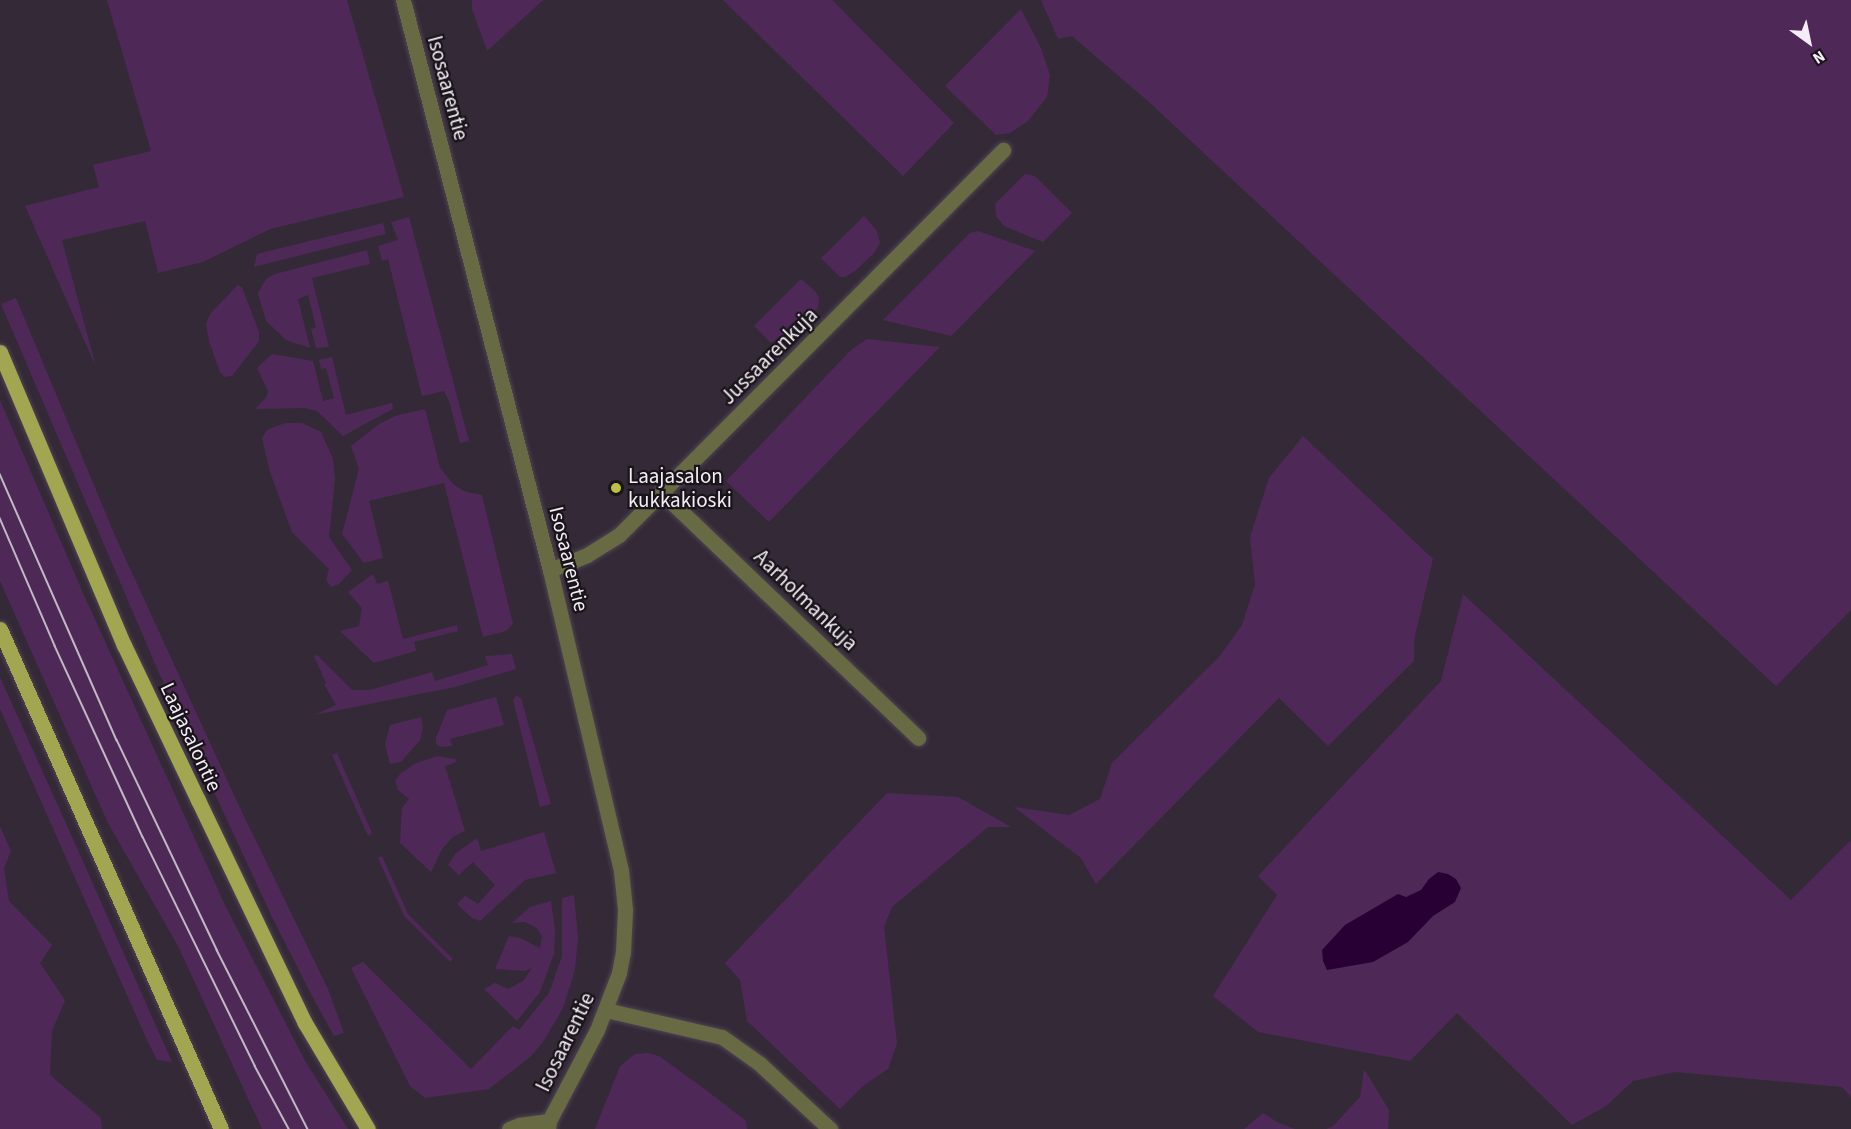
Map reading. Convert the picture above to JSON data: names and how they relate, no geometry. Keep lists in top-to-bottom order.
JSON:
{
  "streets": {
    "main road": ["Laajasalontie"],
    "street": ["Isosaarentie", "Jussaarenkuja", "Aarholmankuja"]
  },
  "crossings": [
    ["Isosaarentie", "Jussaarenkuja"],
    ["Jussaarenkuja", "Aarholmankuja"]
  ],
  "places": ["Laajasalon kukkakioski"],
  "north": "bottom right"
}
